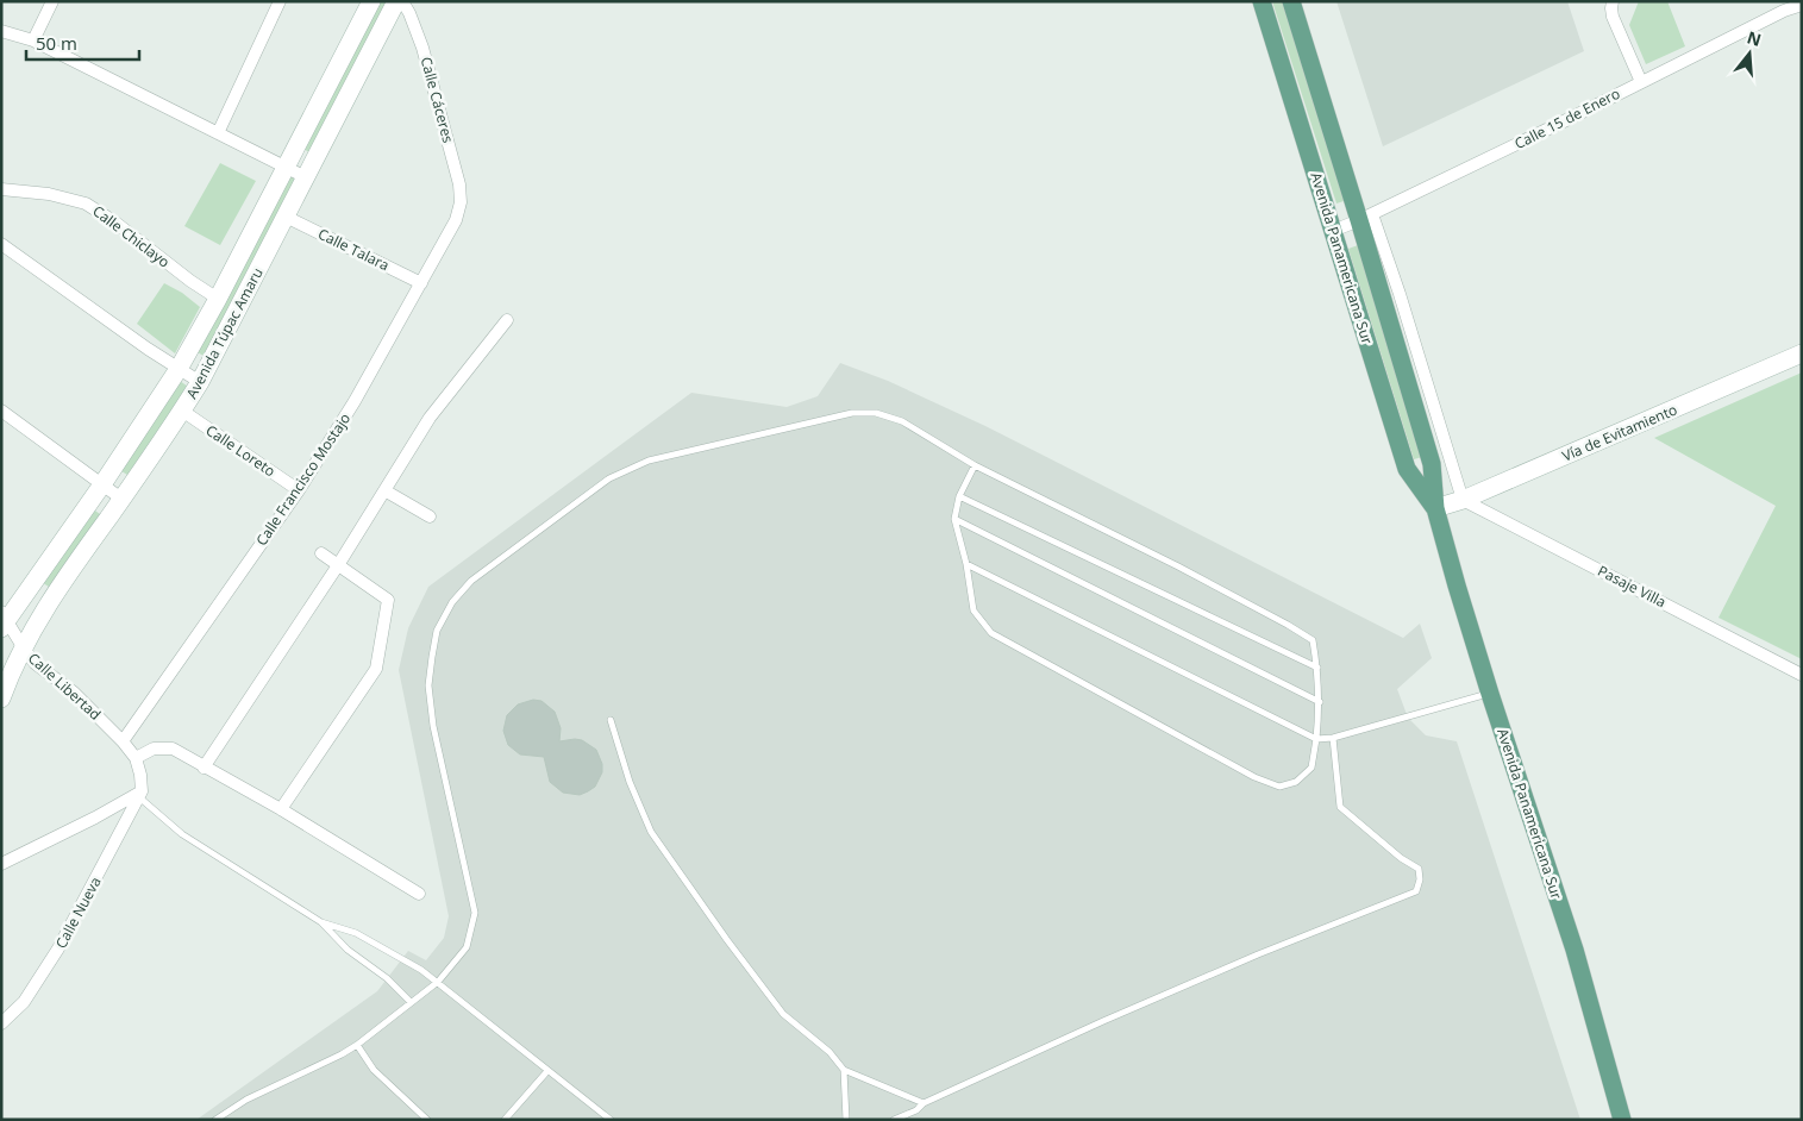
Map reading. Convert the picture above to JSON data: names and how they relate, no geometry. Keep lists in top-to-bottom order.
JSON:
{
  "streets": {
    "main road": ["Avenida Panamericana Sur"],
    "street": [
      "Calle Cáceres",
      "Calle 15 de Enero",
      "Calle Chiclayo",
      "Calle Talara",
      "Avenida Túpac Amaru",
      "Vía de Evitamiento",
      "Calle Loreto",
      "Calle Francisco Mostajo",
      "Pasaje Villa",
      "Calle Libertad",
      "Calle Nueva"
    ]
  },
  "crossings": [
    ["Calle Cáceres", "Calle Francisco Mostajo"],
    ["Calle 15 de Enero", "Avenida Panamericana Sur"],
    ["Calle Chiclayo", "Avenida Túpac Amaru"],
    ["Calle Talara", "Avenida Túpac Amaru"],
    ["Calle Talara", "Calle Francisco Mostajo"],
    ["Avenida Panamericana Sur", "Vía de Evitamiento"],
    ["Avenida Panamericana Sur", "Pasaje Villa"],
    ["Avenida Túpac Amaru", "Calle Loreto"],
    ["Avenida Túpac Amaru", "Calle Libertad"],
    ["Vía de Evitamiento", "Pasaje Villa"],
    ["Calle Loreto", "Calle Francisco Mostajo"],
    ["Calle Francisco Mostajo", "Calle Libertad"],
    ["Calle Libertad", "Calle Nueva"]
  ],
  "scale_bar": "50 m",
  "north": "top"
}
